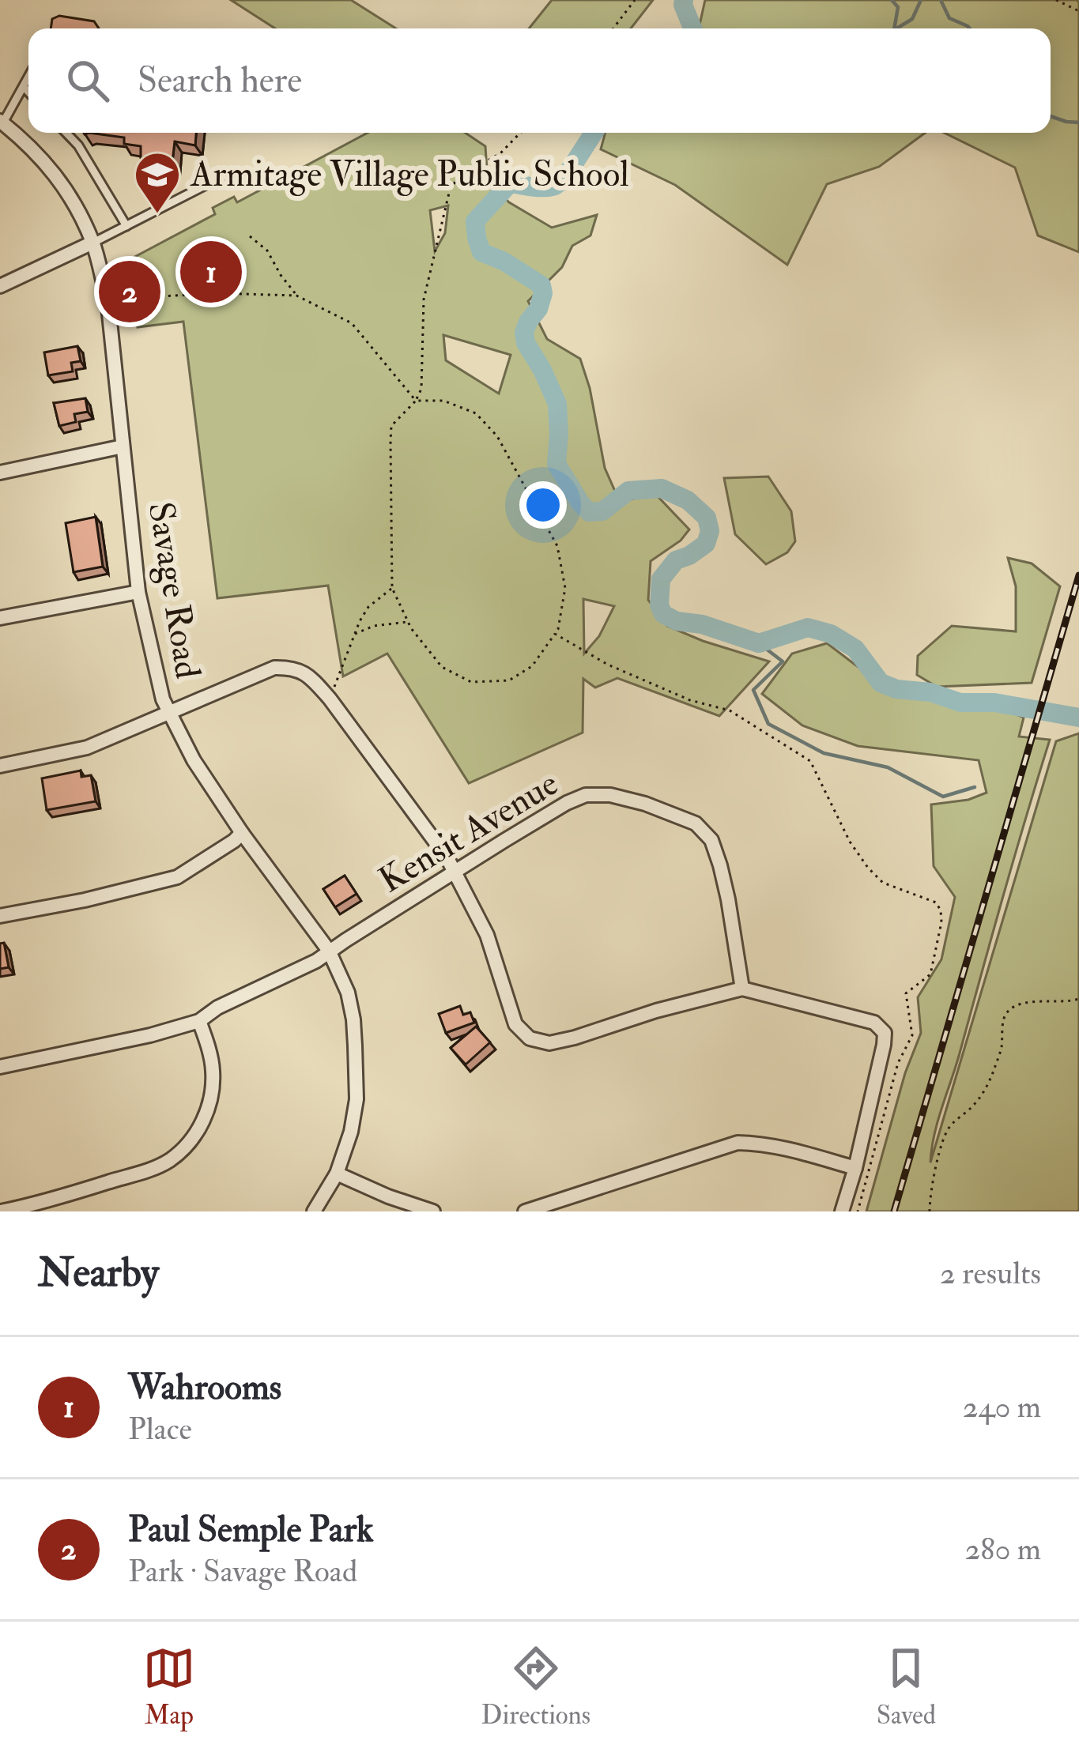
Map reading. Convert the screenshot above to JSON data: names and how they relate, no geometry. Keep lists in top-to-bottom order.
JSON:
{
  "streets": {
    "street": ["Savage Road", "Kensit Avenue"]
  },
  "crossings": [
    ["Savage Road", "Kensit Avenue"]
  ],
  "places": {
    "school or university": ["Armitage Village Public School"]
  },
  "page": {
    "search": "Search here",
    "pins": ["1", "2"],
    "heading": ["Nearby", "2 results"],
    "list": [
      {
        "mark": "1",
        "name": "Wahrooms",
        "note": "Place",
        "value": "240 m"
      },
      {
        "mark": "2",
        "name": "Paul Semple Park",
        "note": "Park · Savage Road",
        "value": "280 m"
      }
    ],
    "nav": ["Map", "Directions", "Saved"]
  }
}
